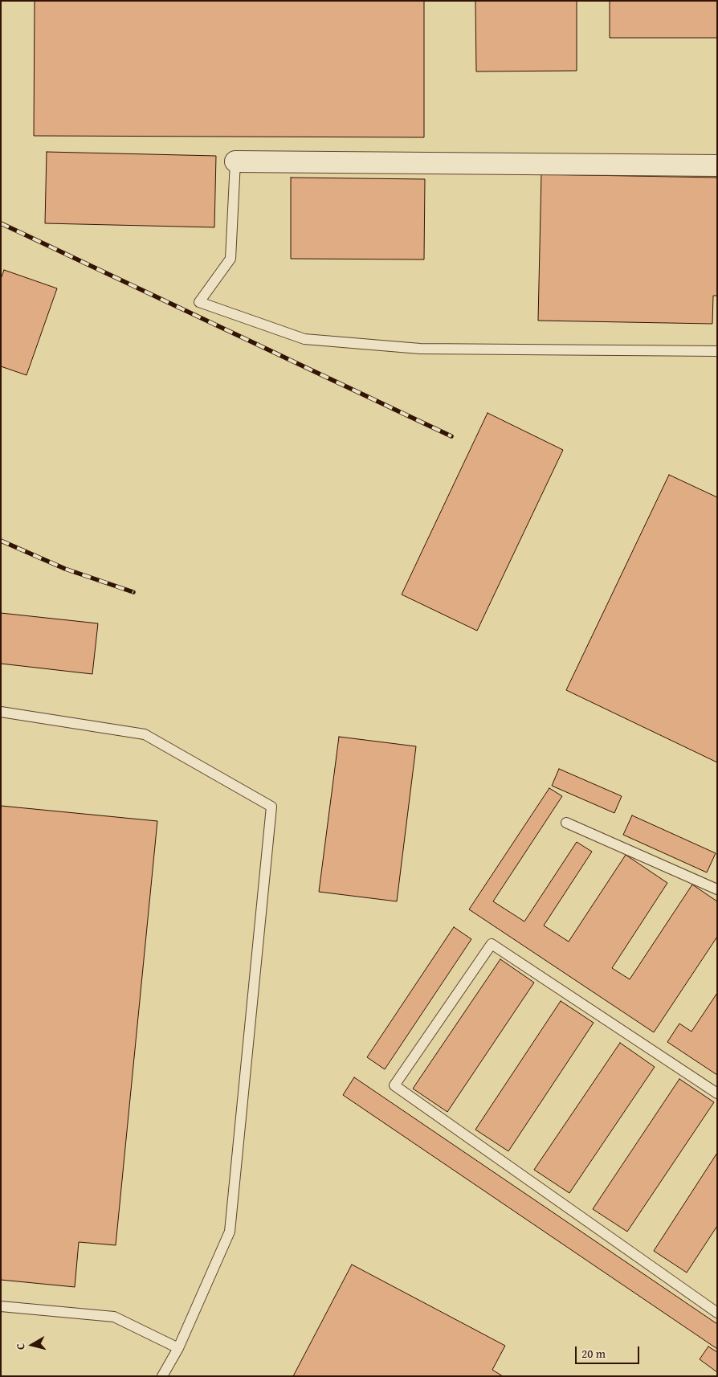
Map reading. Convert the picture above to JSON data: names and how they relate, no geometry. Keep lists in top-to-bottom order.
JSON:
{
  "scale_bar": "20 m",
  "north": "left"
}
